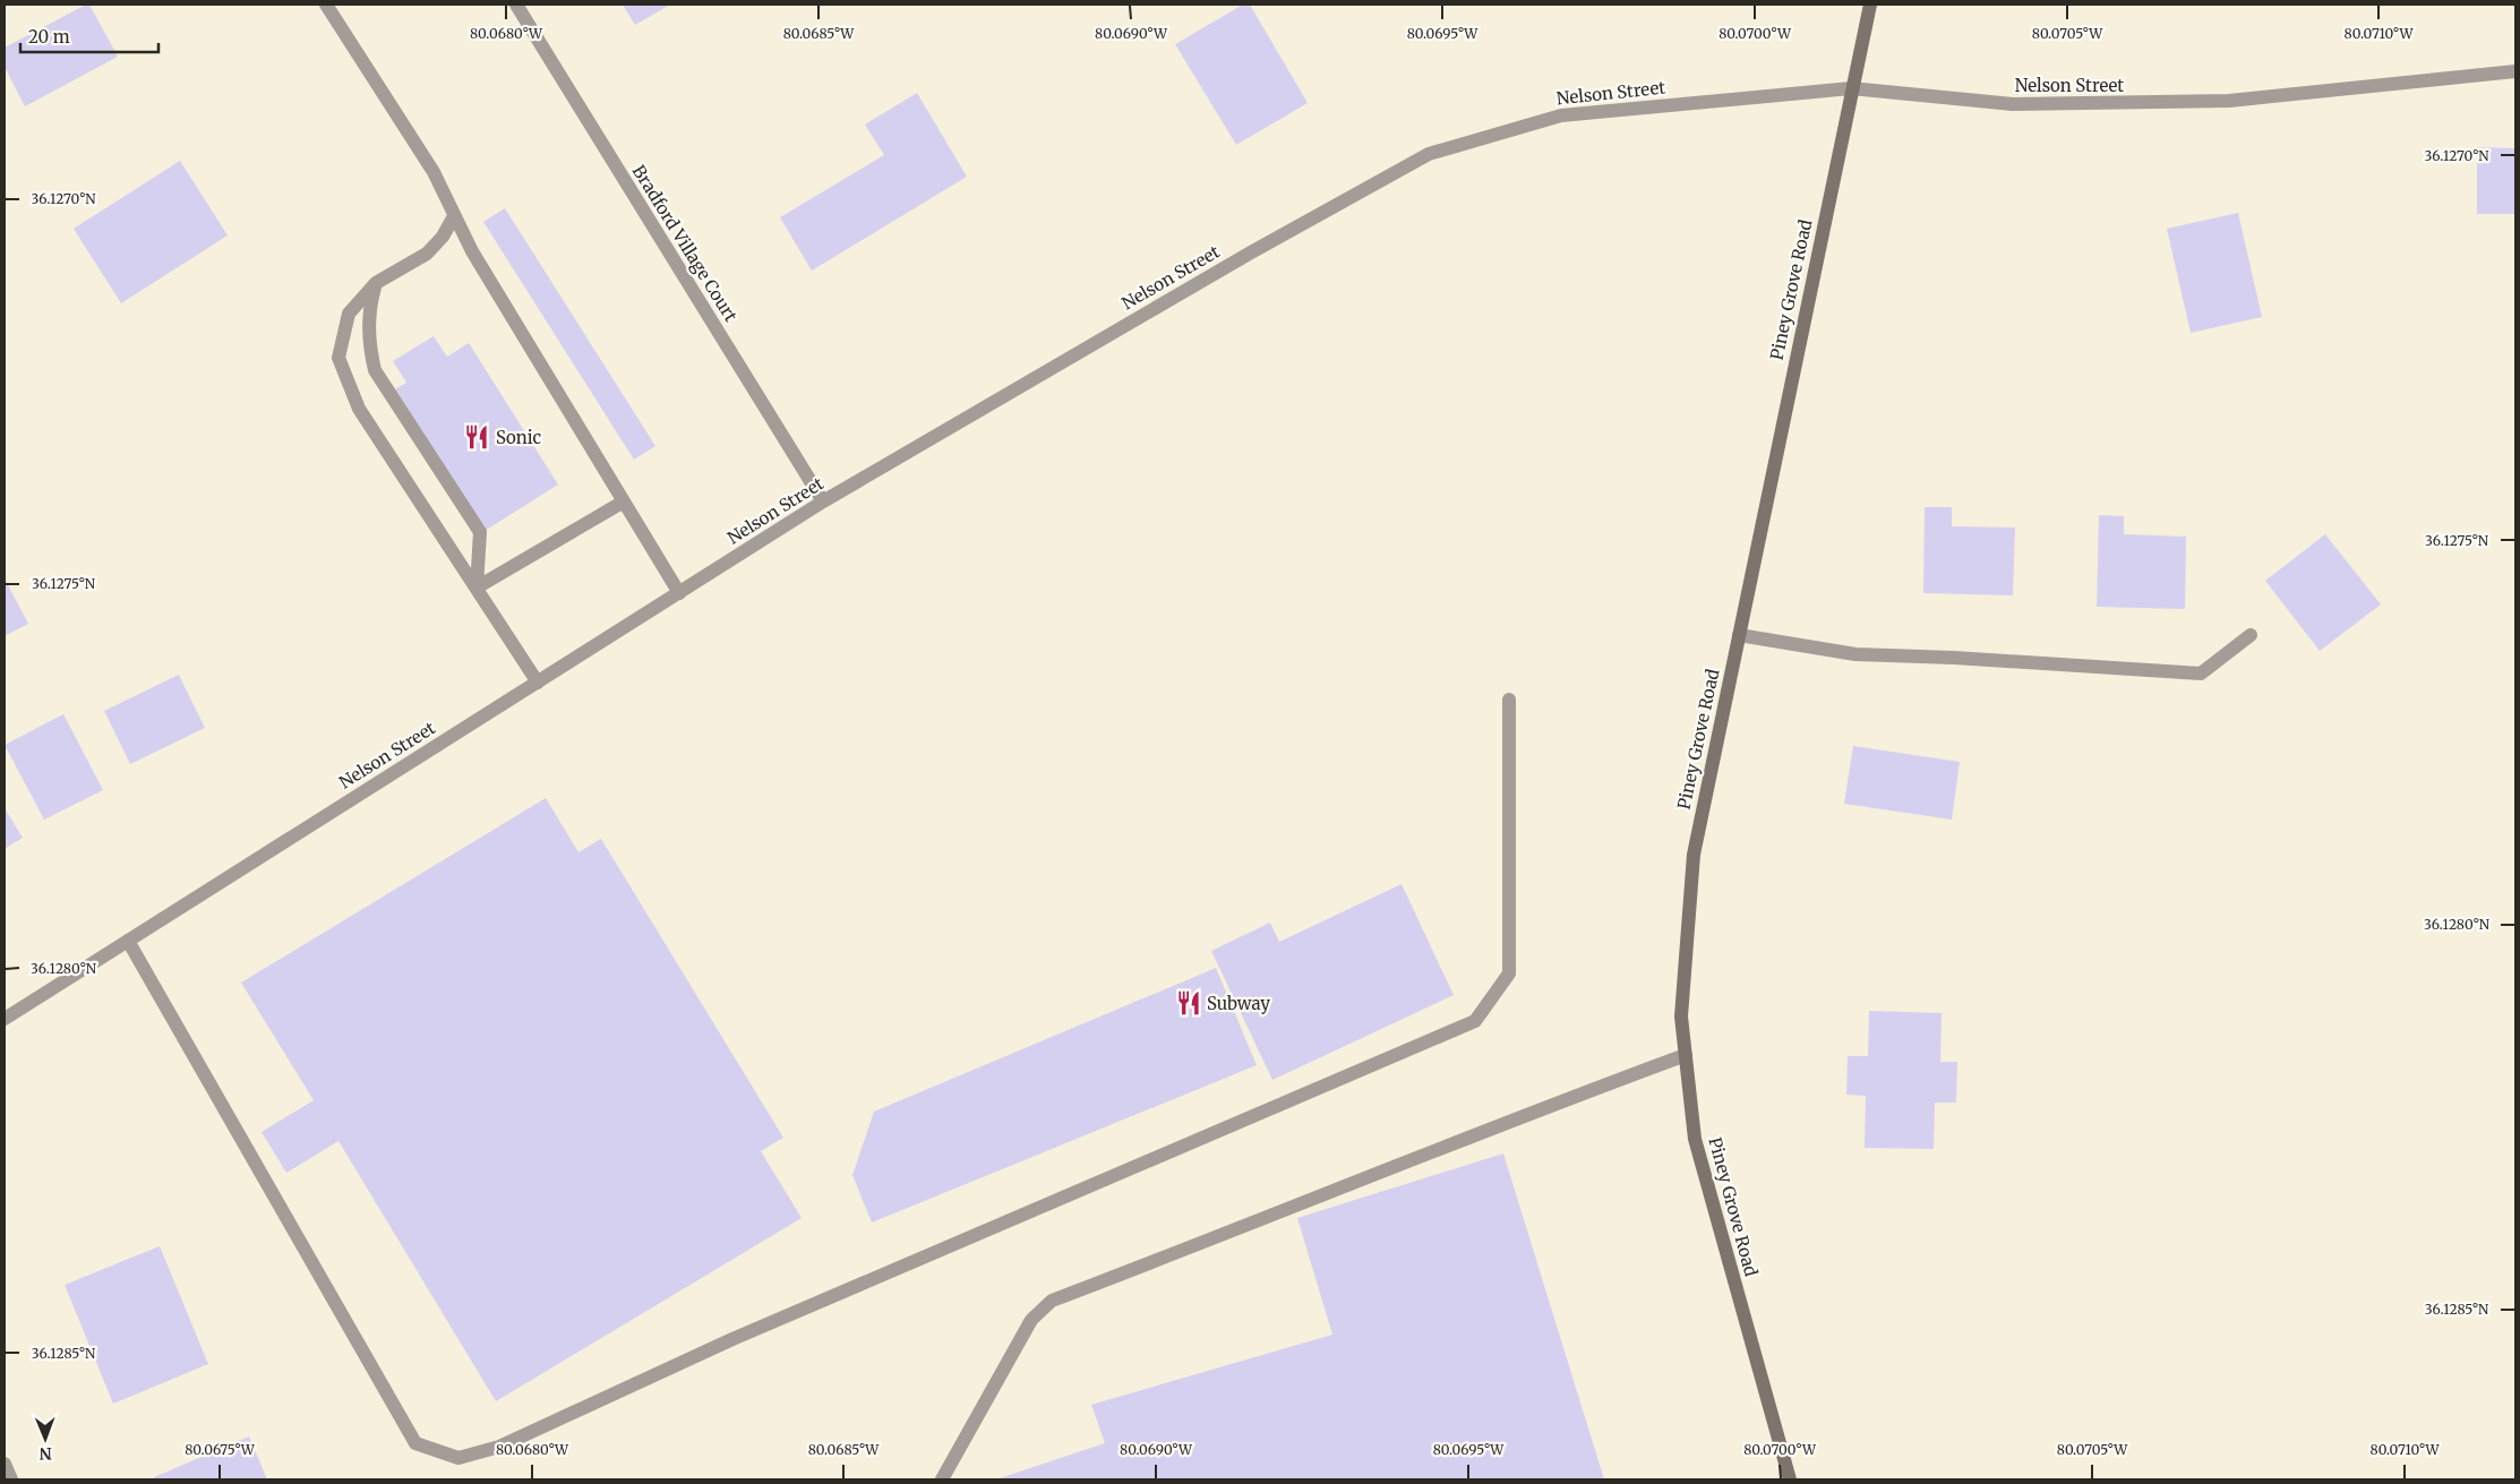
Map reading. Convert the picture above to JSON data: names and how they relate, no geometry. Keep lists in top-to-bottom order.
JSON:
{
  "streets": {
    "main road": ["Piney Grove Road"],
    "street": ["Nelson Street", "Bradford Village Court"]
  },
  "crossings": [
    ["Nelson Street", "Bradford Village Court"],
    ["Nelson Street", "Piney Grove Road"]
  ],
  "places": {
    "restaurant": ["Sonic", "Subway"]
  },
  "scale_bar": "20 m",
  "north": "bottom",
  "coordinates": [
    "80.0680°W",
    "80.0685°W",
    "80.0690°W",
    "80.0695°W",
    "80.0700°W",
    "80.0705°W",
    "80.0710°W",
    "36.1270°N",
    "36.1275°N",
    "36.1280°N",
    "36.1285°N",
    "80.0675°W"
  ]
}
